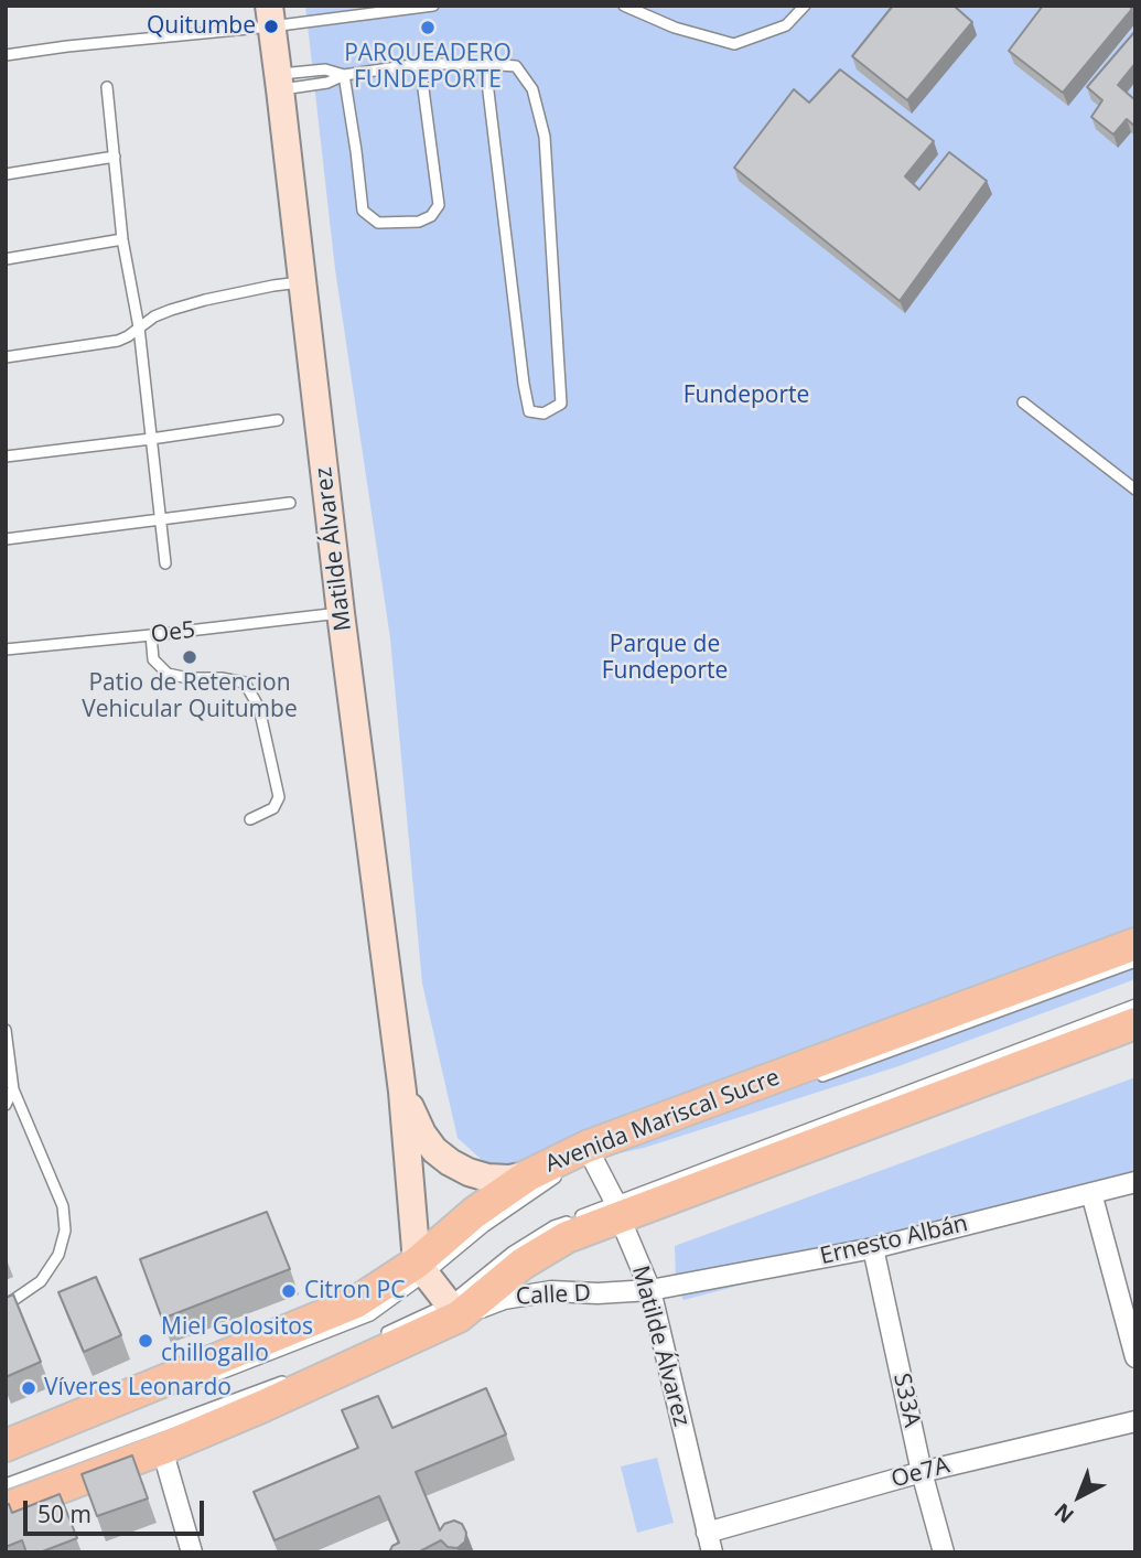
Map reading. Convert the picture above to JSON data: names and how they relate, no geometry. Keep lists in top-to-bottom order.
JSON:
{
  "streets": {
    "main road": ["Avenida Mariscal Sucre"],
    "street": [
      "Matilde Álvarez",
      "Ernesto Albán",
      "Calle D",
      "S33A",
      "Oe7A"
    ],
    "lane": ["Oe5"]
  },
  "crossings": [
    ["Matilde Álvarez", "Oe5"],
    ["Matilde Álvarez", "Avenida Mariscal Sucre"],
    ["Matilde Álvarez", "Ernesto Albán"],
    ["Matilde Álvarez", "Calle D"],
    ["Matilde Álvarez", "Oe7A"],
    ["Ernesto Albán", "Calle D"],
    ["Ernesto Albán", "S33A"],
    ["S33A", "Oe7A"]
  ],
  "parks": ["Fundeporte", "Parque de Fundeporte"],
  "places": [
    "Quitumbe",
    "PARQUEADERO FUNDEPORTE",
    "Patio de Retencion Vehicular Quitumbe",
    "Citron PC",
    "Miel Golositos chillogallo",
    "Víveres Leonardo"
  ],
  "scale_bar": "50 m",
  "north": "bottom left"
}
